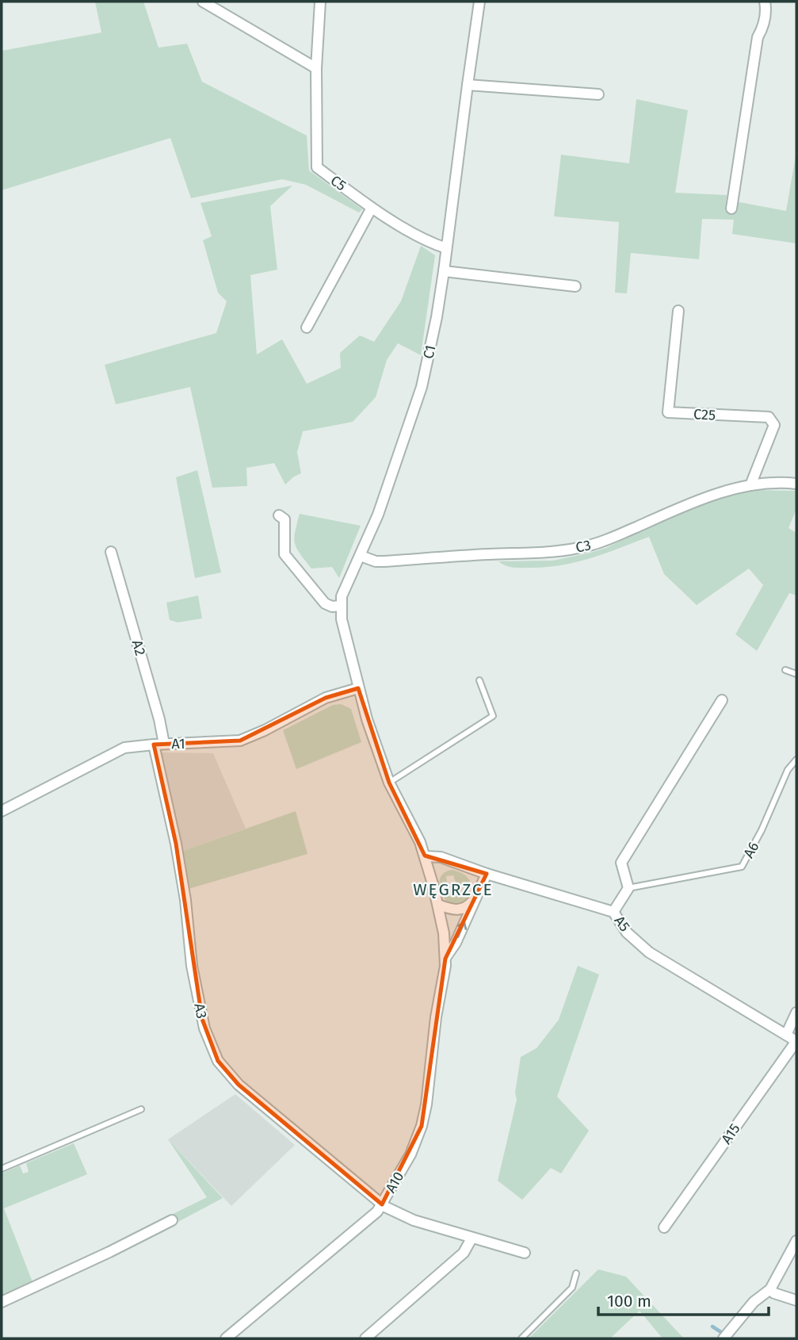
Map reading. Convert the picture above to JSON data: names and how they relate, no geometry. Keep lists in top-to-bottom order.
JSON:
{
  "streets": {
    "street": [
      "C5",
      "C1",
      "C25",
      "C3",
      "A2",
      "A1",
      "A5",
      "A3",
      "A15",
      "A10"
    ],
    "lane": ["A6"]
  },
  "crossings": [
    ["C5", "C1"],
    ["C1", "C3"],
    ["C25", "C3"],
    ["A2", "A1"],
    ["A2", "A3"],
    ["A1", "A3"],
    ["A1", "A10"],
    ["A5", "A15"],
    ["A5", "A10"],
    ["A3", "A10"]
  ],
  "districts": ["WĘGRZCE"],
  "scale_bar": "100 m"
}
